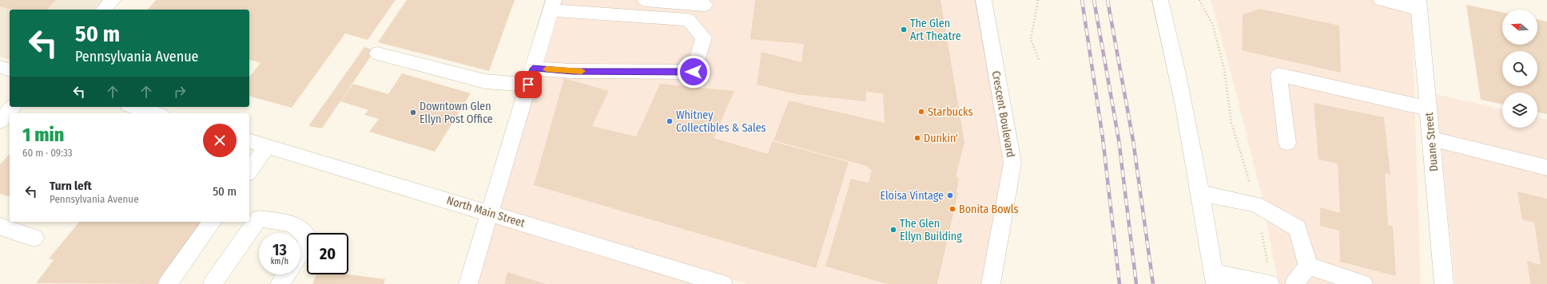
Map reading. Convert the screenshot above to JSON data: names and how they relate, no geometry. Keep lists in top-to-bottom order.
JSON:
{
  "streets": {
    "street": ["Crescent Boulevard", "Duane Street", "North Main Street"]
  },
  "places": [
    "The Glen Art Theatre",
    "Starbucks",
    "Downtown Glen Ellyn Post Office",
    "Whitney Collectibles & Sales",
    "Dunkin'",
    "Eloisa Vintage",
    "Bonita Bowls",
    "The Glen Ellyn Building"
  ],
  "north": "left",
  "page": {
    "turn": ["50 m", "Pennsylvania Avenue"],
    "heading": ["1 min", "60 m · 09:33"],
    "list": [
      {
        "name": "Turn left",
        "note": "Pennsylvania Avenue",
        "value": "50 m"
      }
    ],
    "speed": "13 km/h",
    "limit": "20"
  }
}
